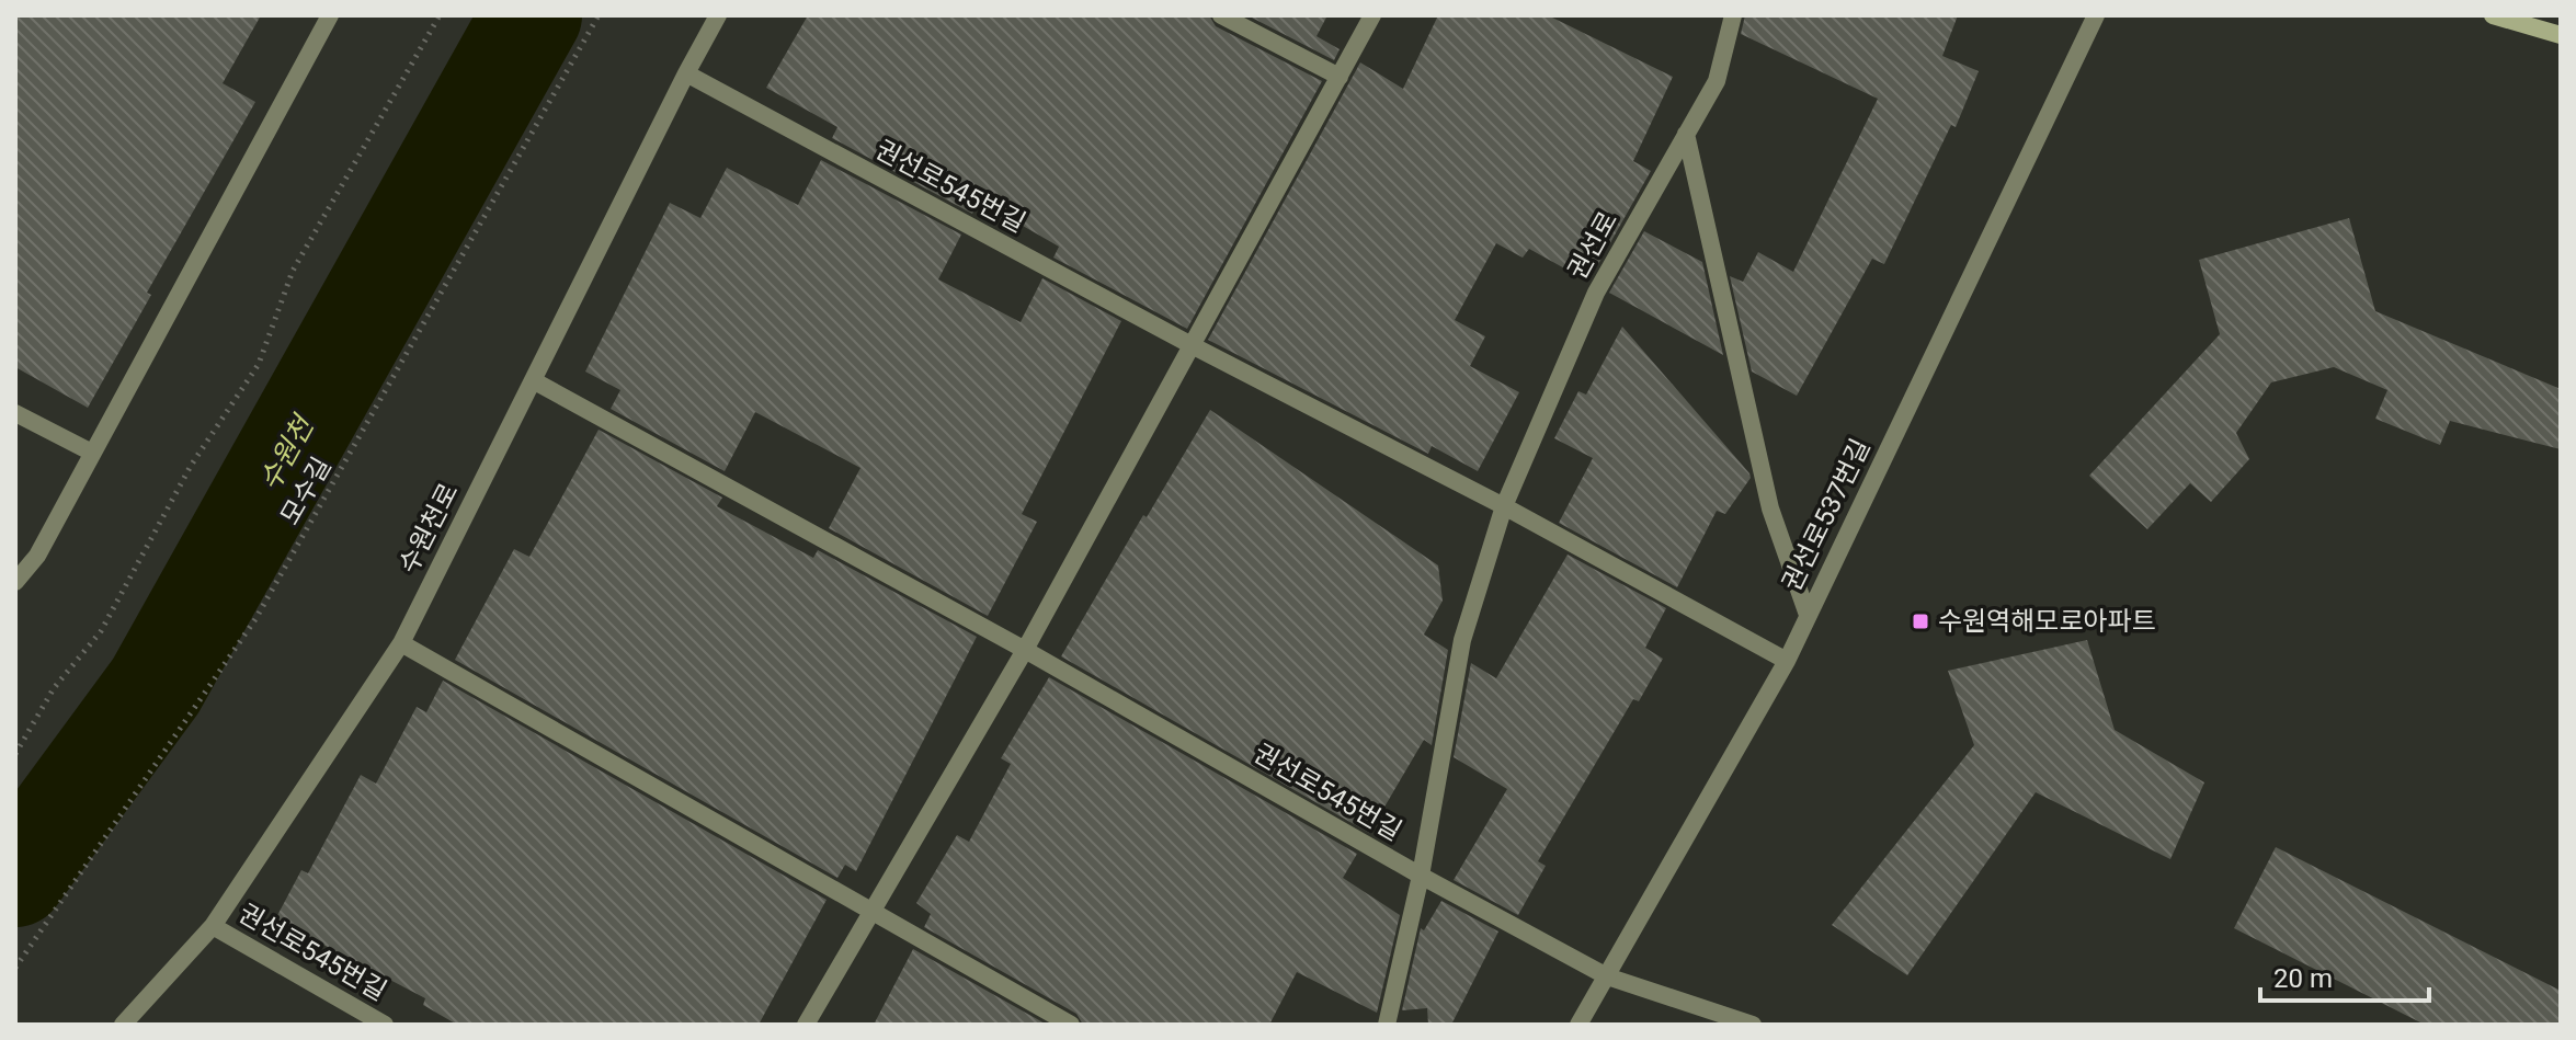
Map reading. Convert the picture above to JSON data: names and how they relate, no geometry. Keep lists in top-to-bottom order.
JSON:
{
  "streets": {
    "street": [
      "권선로545번길",
      "권선로",
      "권선로537번길",
      "수원천로"
    ],
    "path": ["모수길"]
  },
  "crossings": [
    ["권선로545번길", "권선로"],
    ["권선로545번길", "권선로537번길"],
    ["권선로545번길", "수원천로"]
  ],
  "water": ["수원천"],
  "places": {
    "transit": ["수원역해모로아파트"]
  },
  "scale_bar": "20 m"
}
